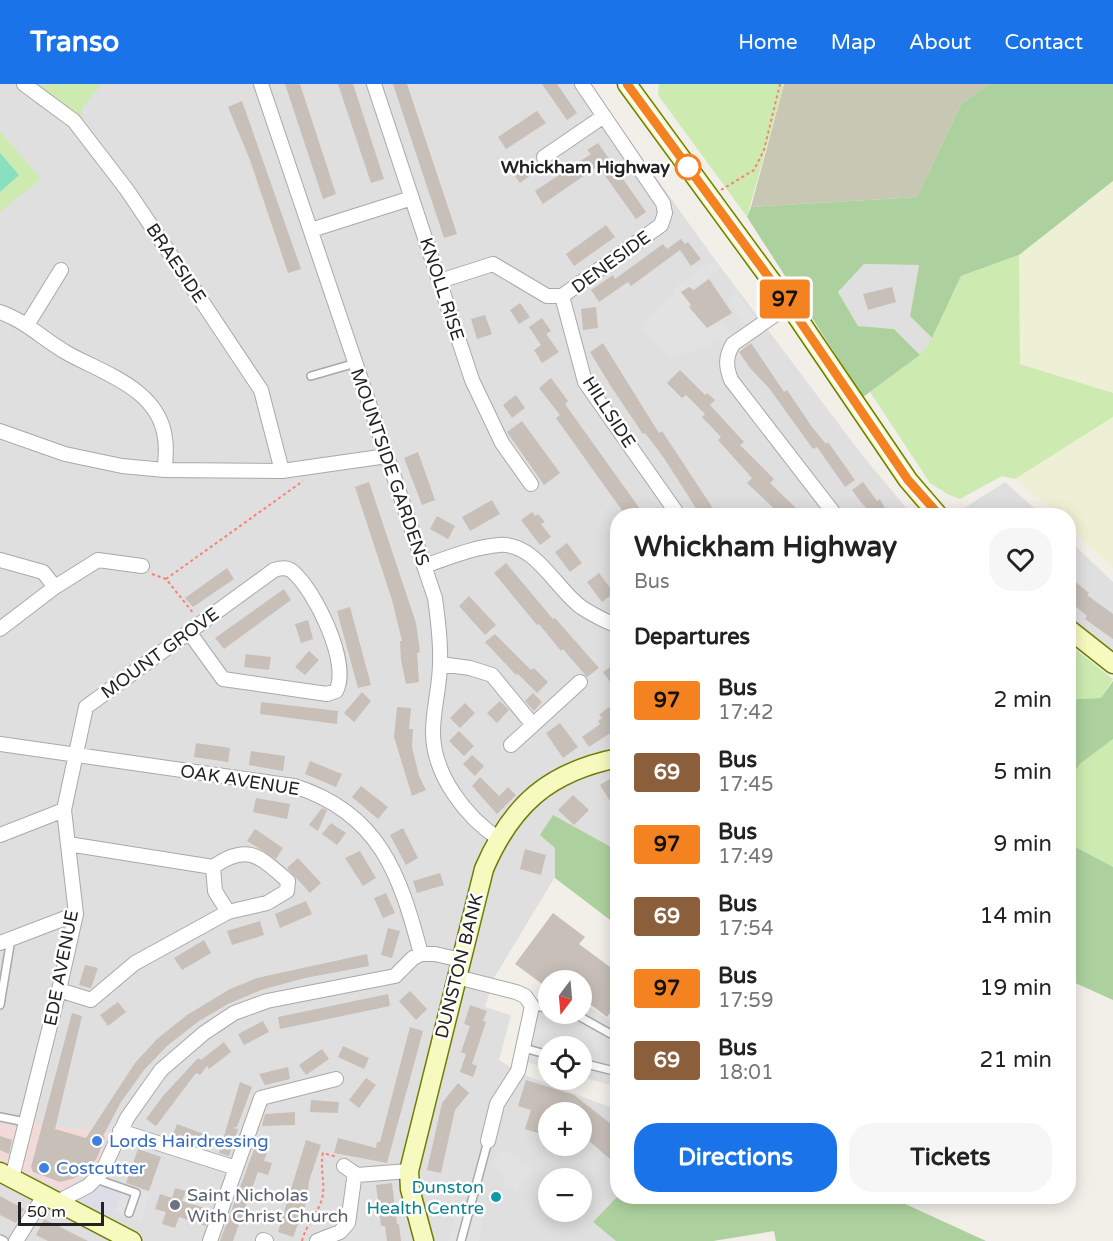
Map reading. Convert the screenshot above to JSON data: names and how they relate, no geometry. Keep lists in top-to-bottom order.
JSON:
{
  "streets": {
    "street": [
      "DENESIDE",
      "BRAESIDE",
      "KNOLL RISE",
      "HILLSIDE",
      "MOUNTSIDE GARDENS",
      "MOUNT GROVE",
      "OAK AVENUE",
      "DUNSTON BANK",
      "EDE AVENUE"
    ]
  },
  "crossings": [
    ["DENESIDE", "KNOLL RISE"],
    ["DENESIDE", "HILLSIDE"],
    ["MOUNTSIDE GARDENS", "DUNSTON BANK"],
    ["MOUNT GROVE", "OAK AVENUE"],
    ["MOUNT GROVE", "EDE AVENUE"],
    ["OAK AVENUE", "EDE AVENUE"]
  ],
  "places": [
    "Whickham Highway",
    "Lords Hairdressing",
    "Costcutter",
    "Dunston Health Centre",
    "Saint Nicholas With Christ Church"
  ],
  "lines": ["bus line 97"],
  "scale_bar": "50 m",
  "north": "bottom",
  "page": {
    "header": "Transo",
    "nav": [
      "Home",
      "Map",
      "About",
      "Contact"
    ],
    "on_map": "97",
    "heading": [
      ["Whickham Highway", "Bus"],
      "Departures"
    ],
    "list": [
      {
        "mark": "97",
        "name": "Bus",
        "note": "17:42",
        "value": "2 min"
      },
      {
        "mark": "69",
        "name": "Bus",
        "note": "17:45",
        "value": "5 min"
      },
      {
        "mark": "97",
        "name": "Bus",
        "note": "17:49",
        "value": "9 min"
      },
      {
        "mark": "69",
        "name": "Bus",
        "note": "17:54",
        "value": "14 min"
      },
      {
        "mark": "97",
        "name": "Bus",
        "note": "17:59",
        "value": "19 min"
      },
      {
        "mark": "69",
        "name": "Bus",
        "note": "18:01",
        "value": "21 min"
      }
    ],
    "map_buttons": ["+", "−"],
    "buttons": ["Directions", "Tickets"],
    "scale": "50 m"
  }
}
